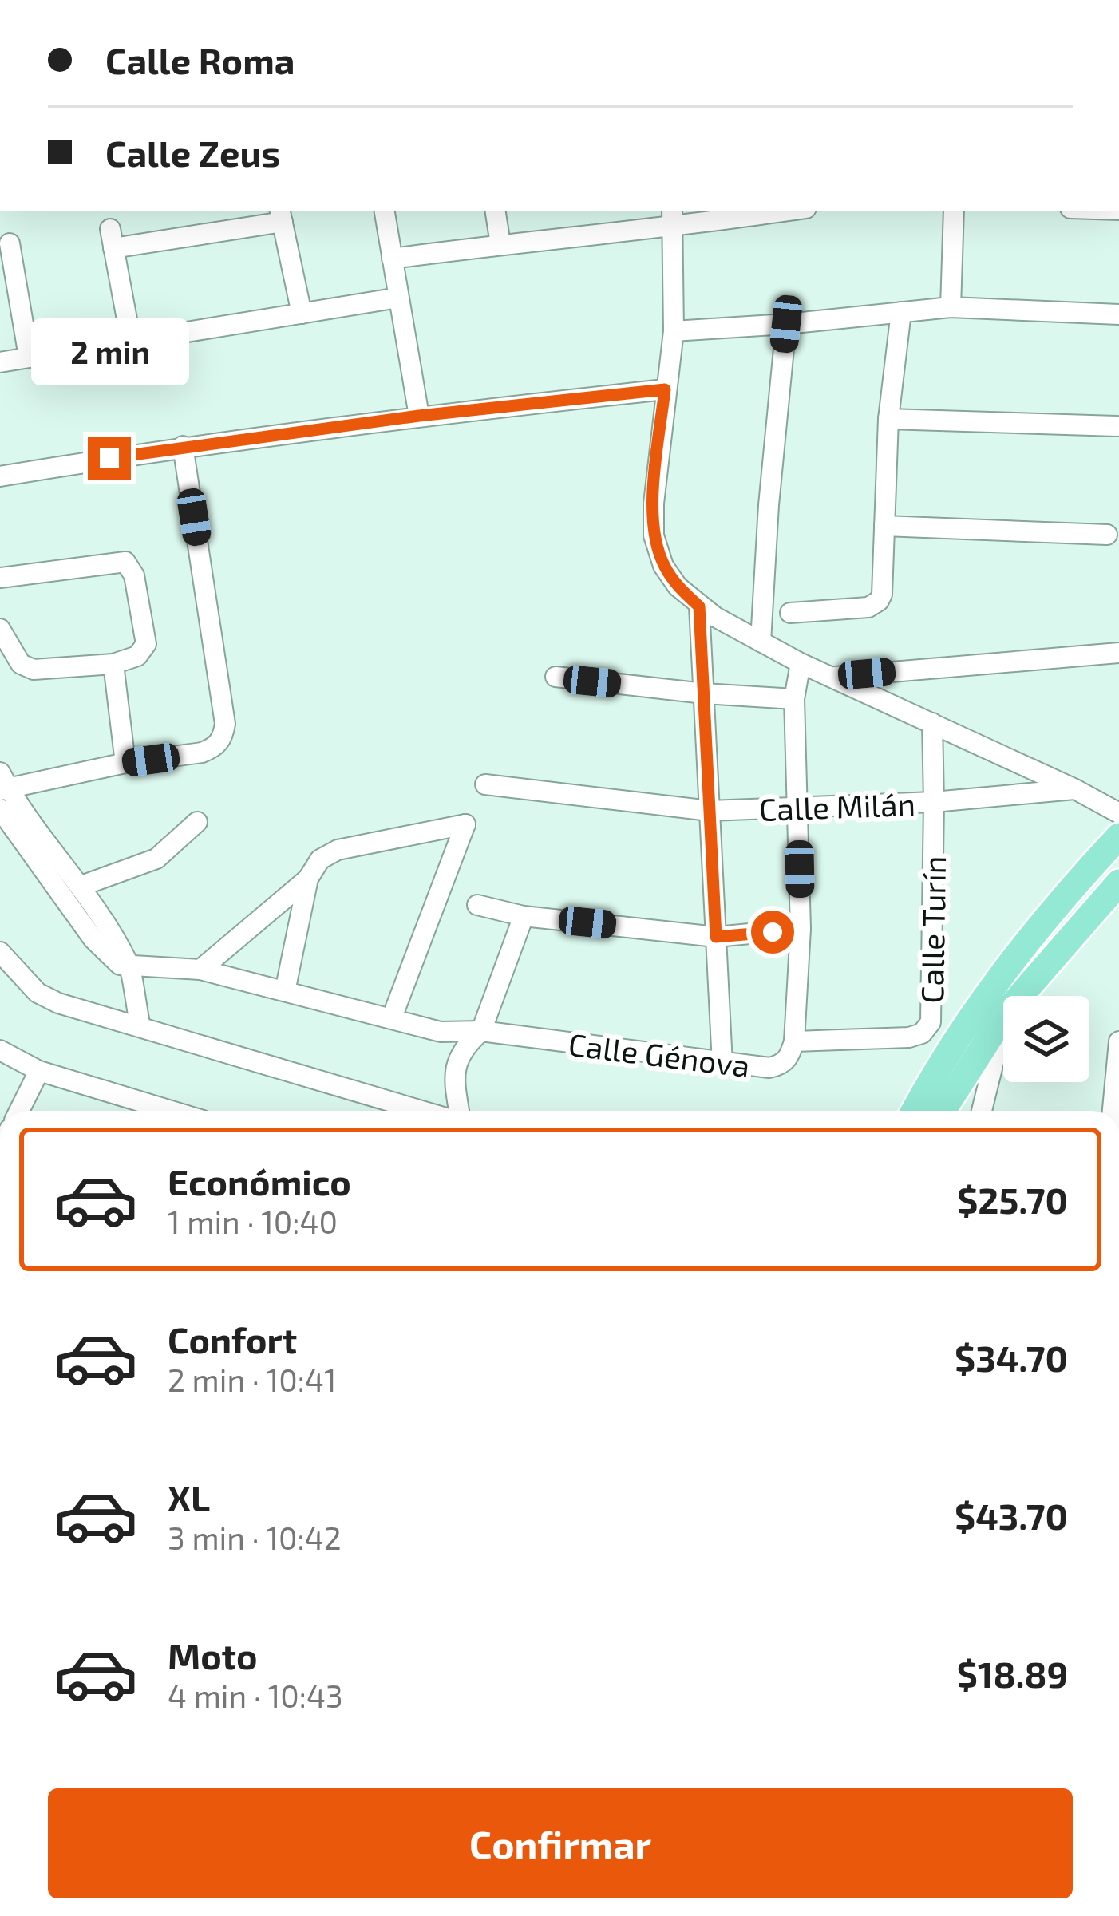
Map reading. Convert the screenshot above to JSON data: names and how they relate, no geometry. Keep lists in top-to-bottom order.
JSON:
{
  "streets": {
    "street": ["Calle Milán", "Calle Turín", "Calle Génova"]
  },
  "crossings": [
    ["Calle Milán", "Calle Turín"],
    ["Calle Turín", "Calle Génova"]
  ],
  "page": {
    "banner": ["Calle Roma", "Calle Zeus"],
    "bubble": "2 min",
    "list": [
      {
        "name": "Económico",
        "note": "1 min · 10:40",
        "value": "$25.70"
      },
      {
        "name": "Confort",
        "note": "2 min · 10:41",
        "value": "$34.70"
      },
      {
        "name": "XL",
        "note": "3 min · 10:42",
        "value": "$43.70"
      },
      {
        "name": "Moto",
        "note": "4 min · 10:43",
        "value": "$18.89"
      }
    ],
    "buttons": "Confirmar"
  }
}
